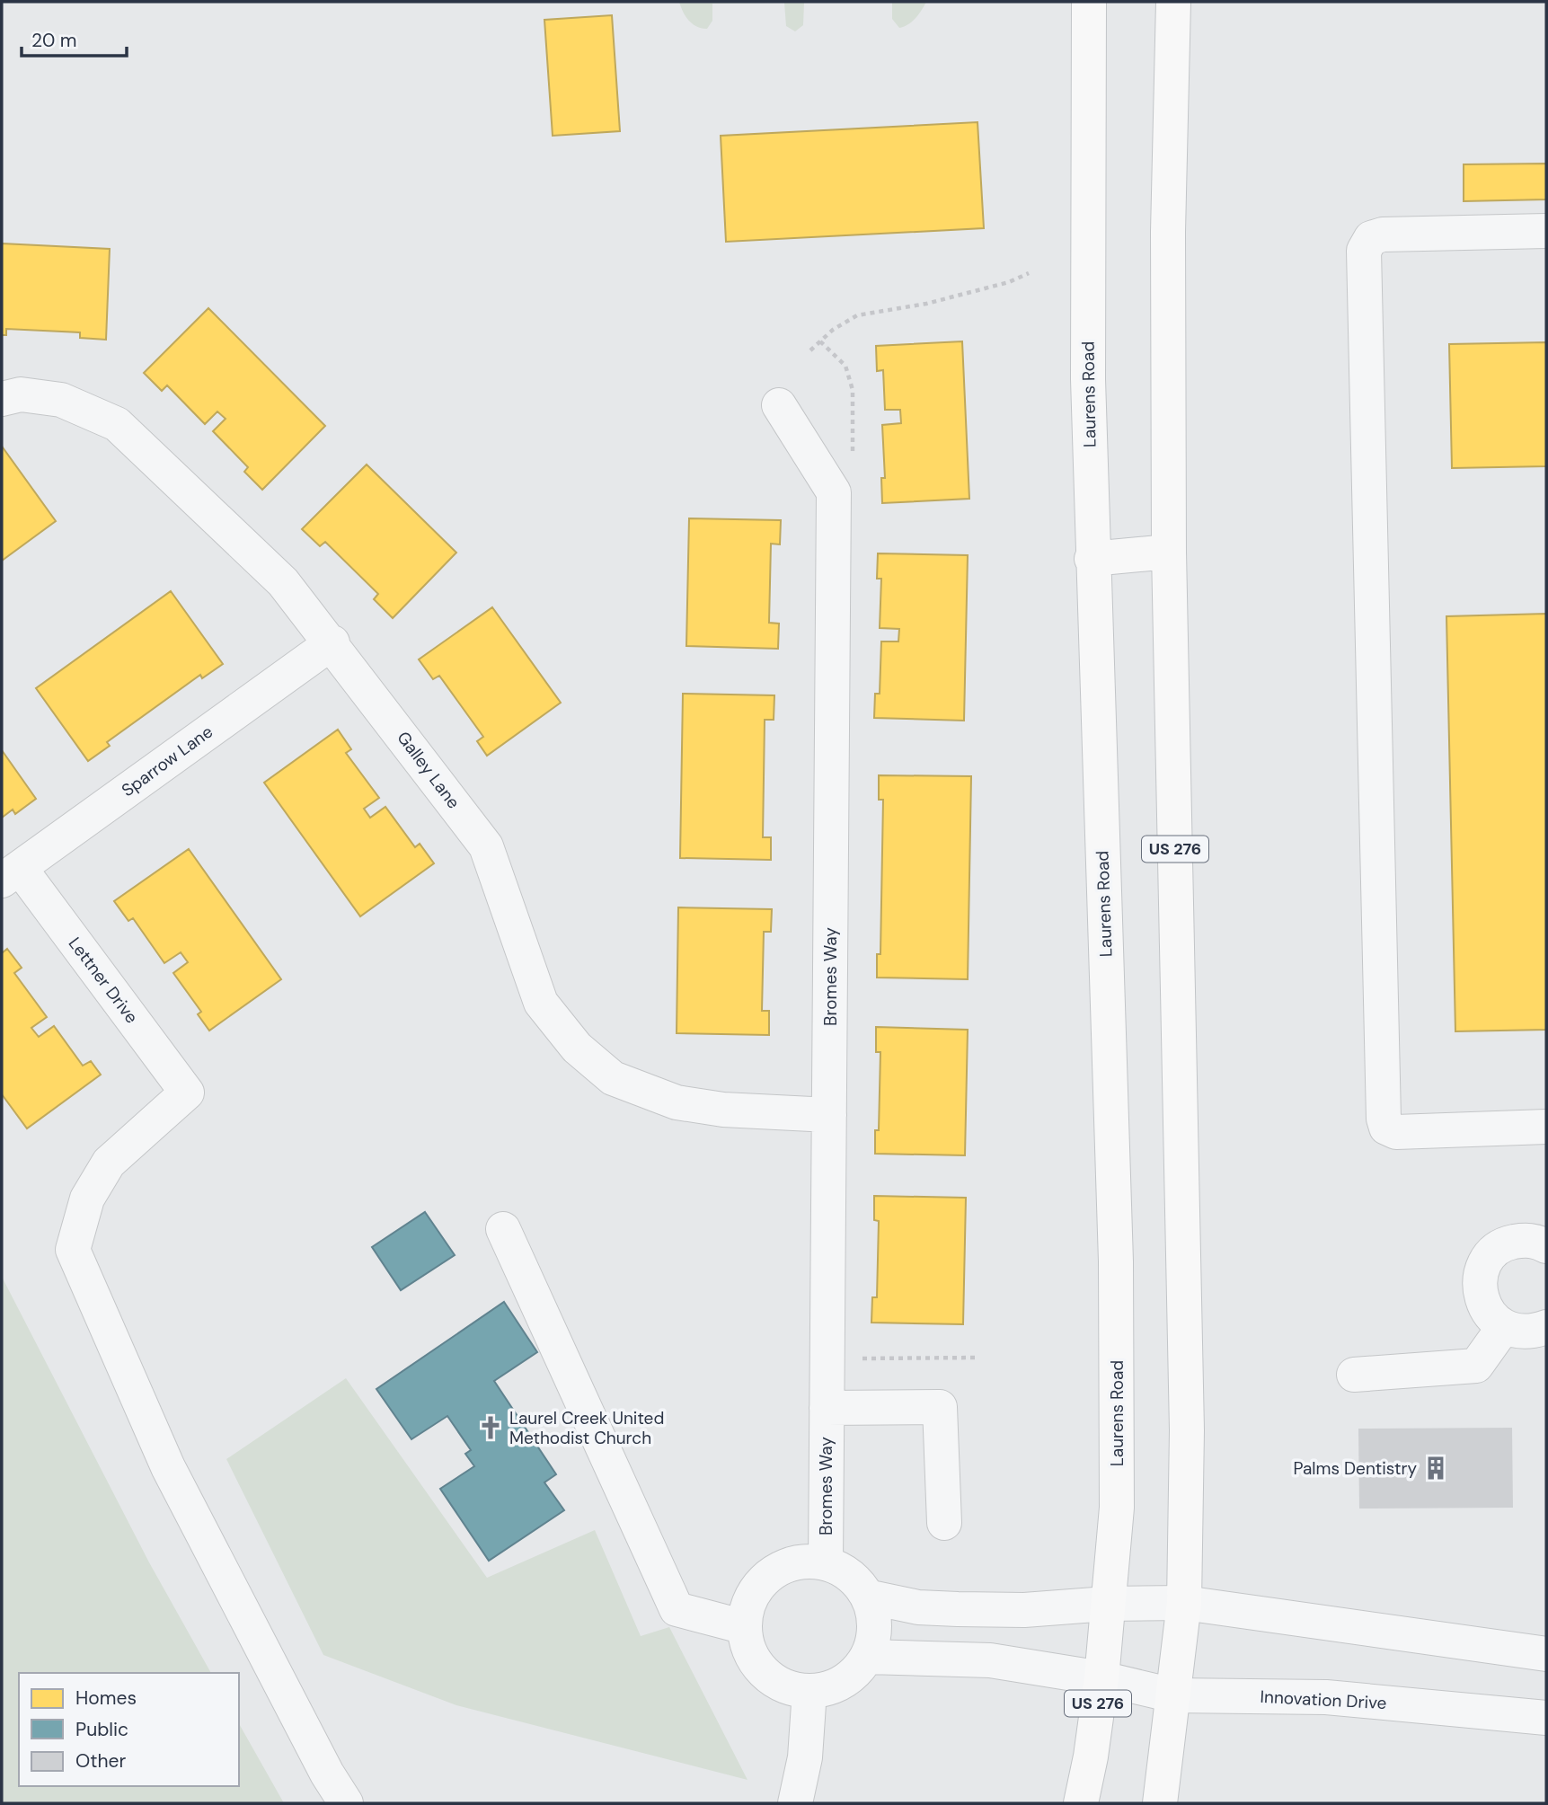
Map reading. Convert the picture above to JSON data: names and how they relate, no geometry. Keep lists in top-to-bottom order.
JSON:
{
  "streets": {
    "main road": ["Laurens Road", "US 276"],
    "street": [
      "Sparrow Lane",
      "Galley Lane",
      "Bromes Way",
      "Lettner Drive",
      "Innovation Drive"
    ]
  },
  "crossings": [
    ["Laurens Road", "Innovation Drive"],
    ["Sparrow Lane", "Galley Lane"],
    ["Sparrow Lane", "Lettner Drive"],
    ["Galley Lane", "Bromes Way"],
    ["US 276", "Innovation Drive"],
    ["Bromes Way", "Innovation Drive"]
  ],
  "places": {
    "church": ["Laurel Creek United Methodist Church"],
    "building": ["Palms Dentistry"]
  },
  "legend": ["Homes", "Public", "Other"],
  "scale_bar": "20 m"
}
